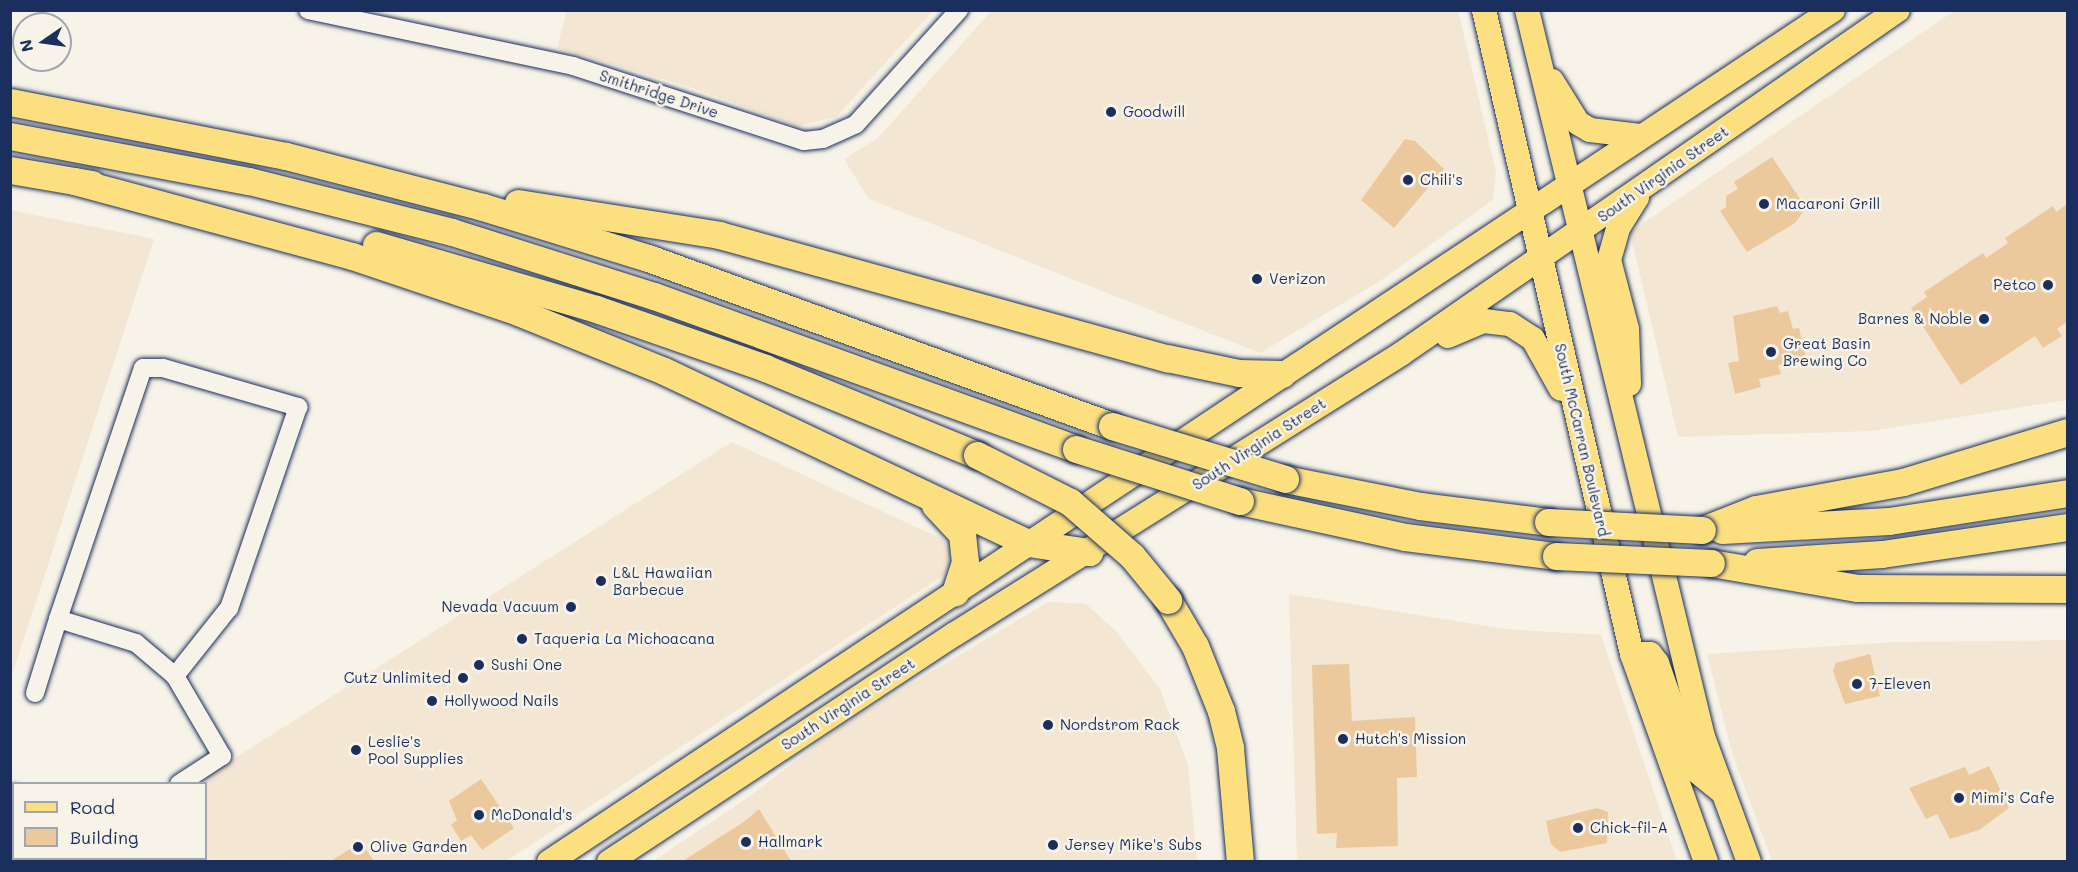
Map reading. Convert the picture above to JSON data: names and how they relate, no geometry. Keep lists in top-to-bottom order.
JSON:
{
  "streets": {
    "main road": ["South Virginia Street", "South McCarran Boulevard"],
    "street": ["Smithridge Drive"]
  },
  "crossings": [
    ["South Virginia Street", "South McCarran Boulevard"]
  ],
  "places": [
    "Goodwill",
    "Chili's",
    "Macaroni Grill",
    "Verizon",
    "Petco",
    "Barnes & Noble",
    "Great Basin Brewing Co",
    "L&L Hawaiian Barbecue",
    "Nevada Vacuum",
    "Taqueria La Michoacana",
    "Sushi One",
    "Cutz Unlimited",
    "7-Eleven",
    "Hollywood Nails",
    "Nordstrom Rack",
    "Hutch's Mission",
    "Leslie's Pool Supplies",
    "Mimi's Cafe",
    "McDonald's",
    "Chick-fil-A",
    "Hallmark",
    "Jersey Mike's Subs",
    "Olive Garden"
  ],
  "legend": ["Road", "Building"],
  "north": "left"
}
